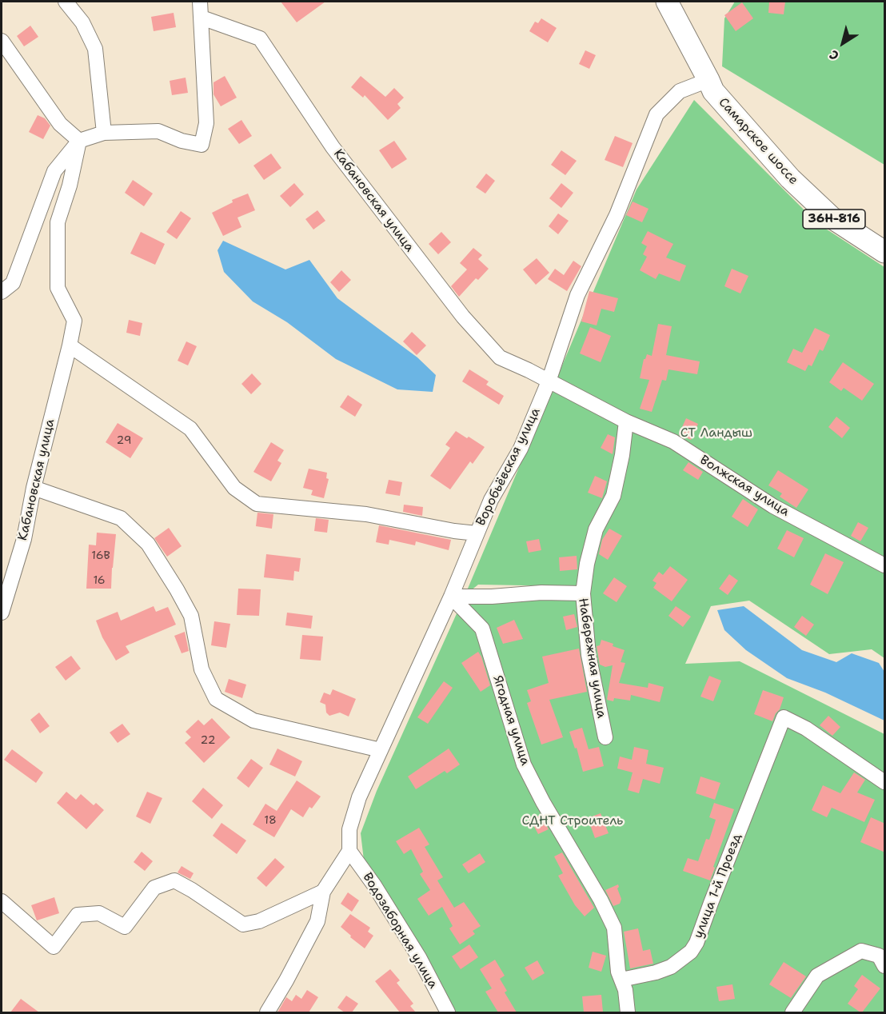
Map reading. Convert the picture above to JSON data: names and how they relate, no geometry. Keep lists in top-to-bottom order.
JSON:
{
  "streets": {
    "main road": ["Самарское шоссе", "36Н-816"],
    "street": [
      "Кабановская улица",
      "Воробьёвская улица",
      "Волжская улица",
      "Набережная улица",
      "Ягодная улица",
      "улица 1-й Проезд",
      "Водозаборная улица"
    ]
  },
  "crossings": [
    ["Самарское шоссе", "Воробьёвская улица"],
    ["Кабановская улица", "Воробьёвская улица"],
    ["Кабановская улица", "Волжская улица"],
    ["Воробьёвская улица", "Волжская улица"],
    ["Воробьёвская улица", "Набережная улица"],
    ["Воробьёвская улица", "Ягодная улица"],
    ["Воробьёвская улица", "Водозаборная улица"],
    ["Набережная улица", "Ягодная улица"],
    ["Ягодная улица", "улица 1-й Проезд"]
  ],
  "parks": ["СТ Ландыш", "СДНТ Строитель"],
  "house_numbers": [
    "29",
    "16В",
    "16",
    "22",
    "18"
  ],
  "north": "bottom left"
}
